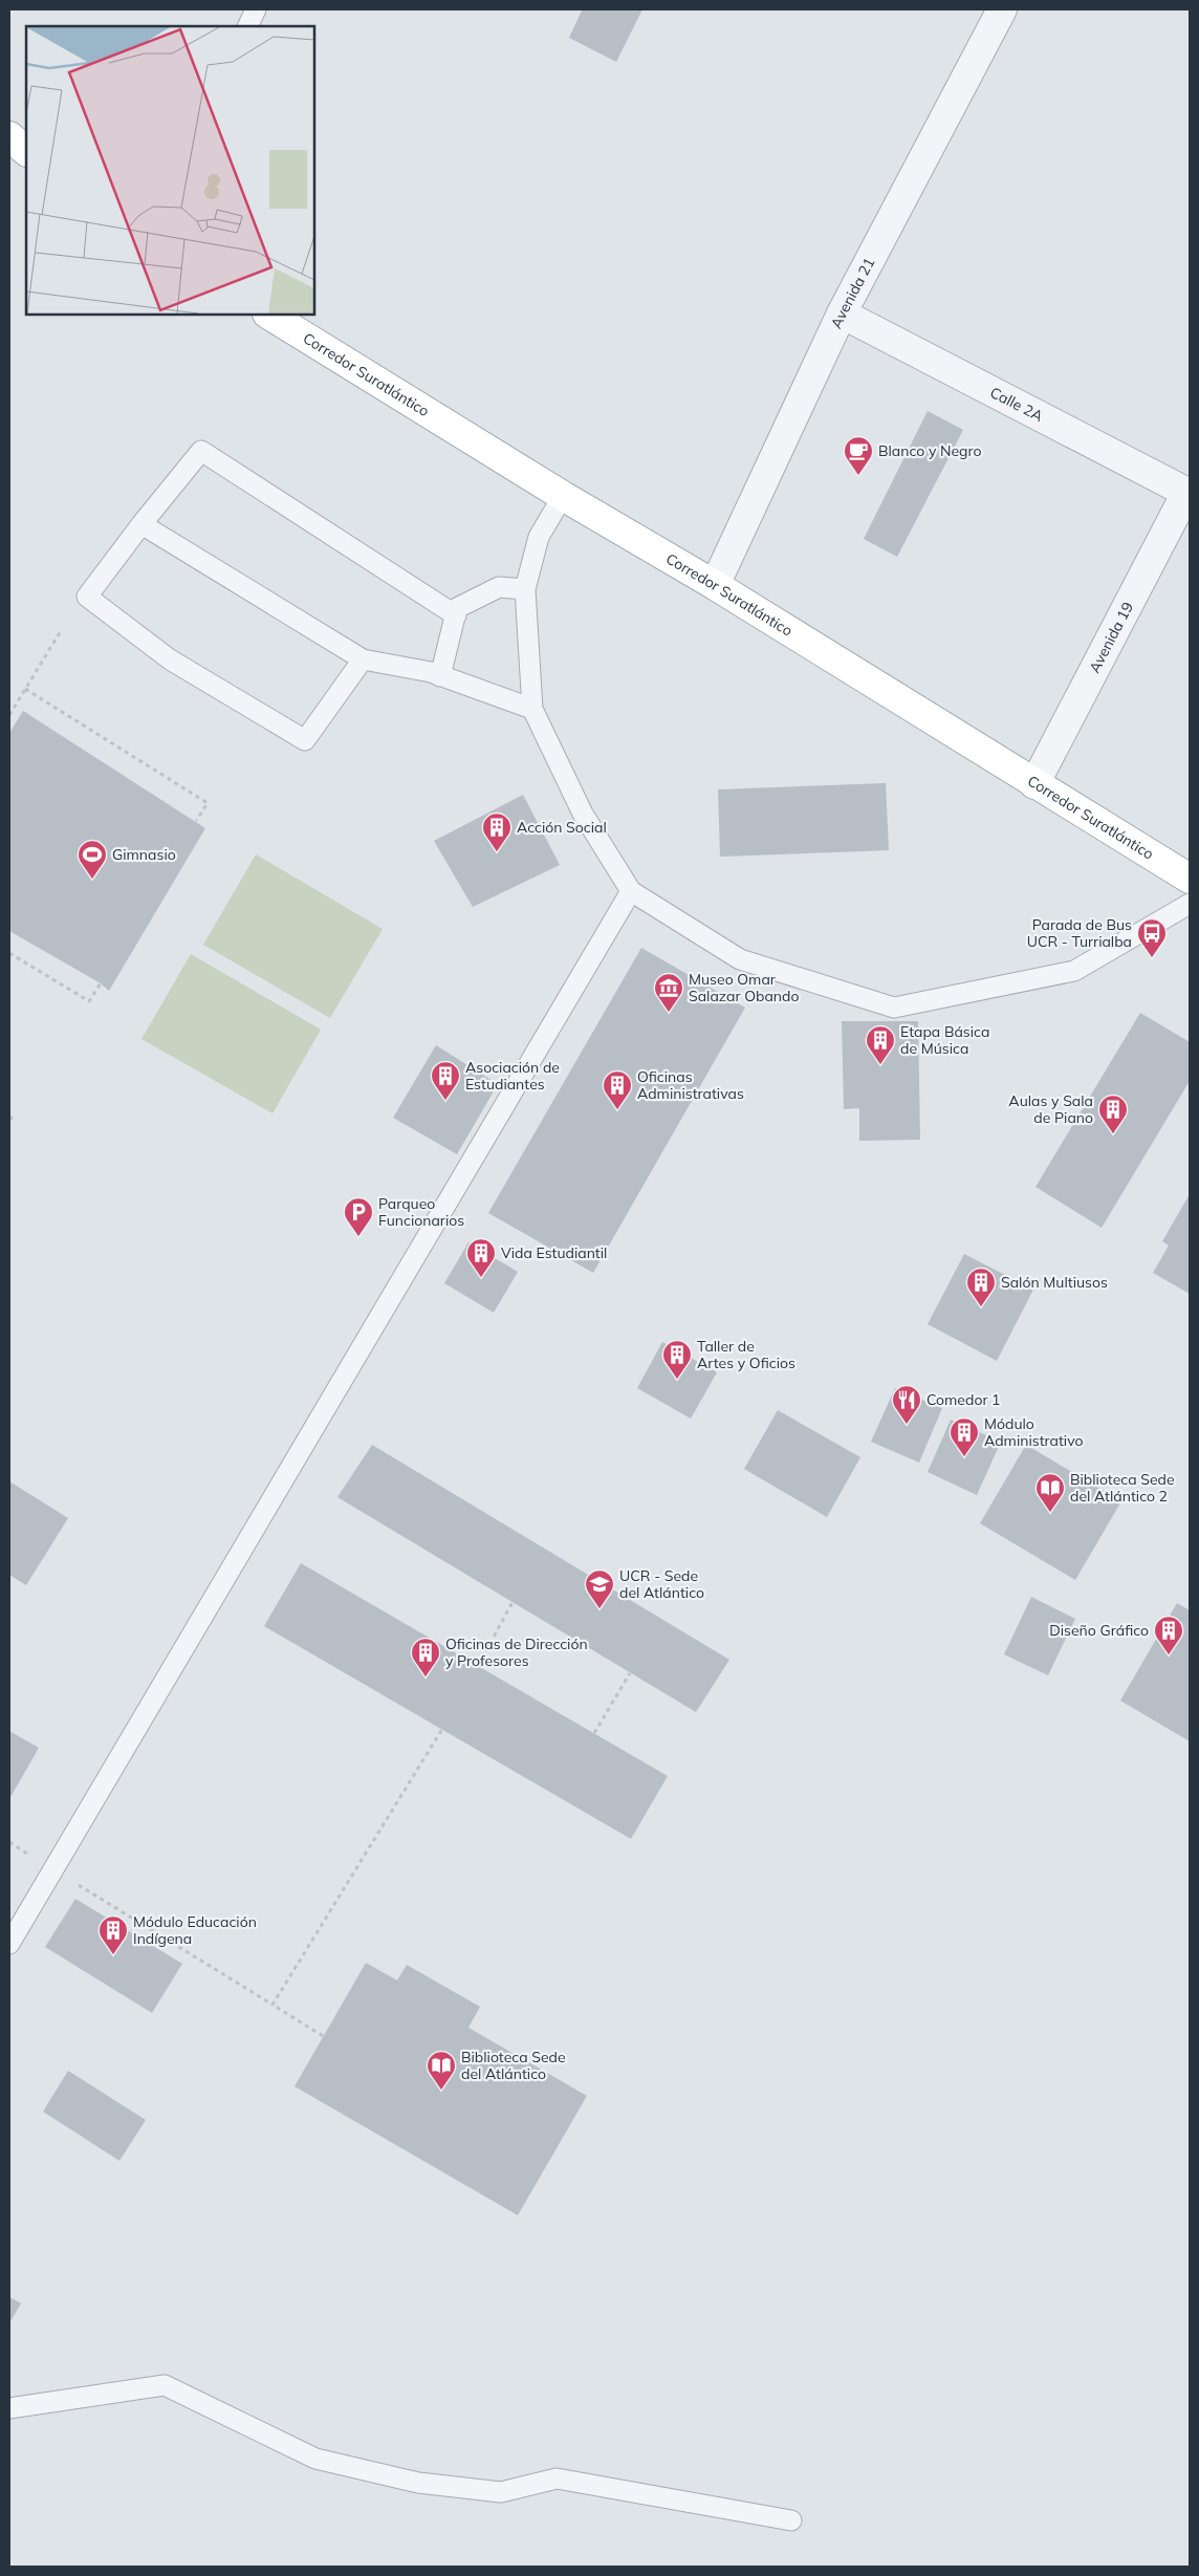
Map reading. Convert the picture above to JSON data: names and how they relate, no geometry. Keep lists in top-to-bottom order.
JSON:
{
  "streets": {
    "main road": ["Corredor Suratlántico"],
    "street": ["Avenida 21", "Calle 2A", "Avenida 19"]
  },
  "crossings": [
    ["Avenida 21", "Corredor Suratlántico"],
    ["Avenida 21", "Calle 2A"],
    ["Corredor Suratlántico", "Avenida 19"],
    ["Calle 2A", "Avenida 19"]
  ],
  "places": {
    "cafe": ["Blanco y Negro"],
    "building": [
      "Acción Social",
      "Etapa Básica de Música",
      "Asociación de Estudiantes",
      "Oficinas Administrativas",
      "Aulas y Sala de Piano",
      "Vida Estudiantil",
      "Salón Multiusos",
      "Taller de Artes y Oficios",
      "Módulo Administrativo",
      "Diseño Gráfico",
      "Oficinas de Dirección y Profesores",
      "Módulo Educación Indígena"
    ],
    "sports": ["Gimnasio"],
    "bus stop": ["Parada de Bus UCR - Turrialba"],
    "museum": ["Museo Omar Salazar Obando"],
    "parking": ["Parqueo Funcionarios"],
    "restaurant": ["Comedor 1"],
    "library": ["Biblioteca Sede del Atlántico 2", "Biblioteca Sede del Atlántico"],
    "school or university": ["UCR - Sede del Atlántico"]
  }
}
